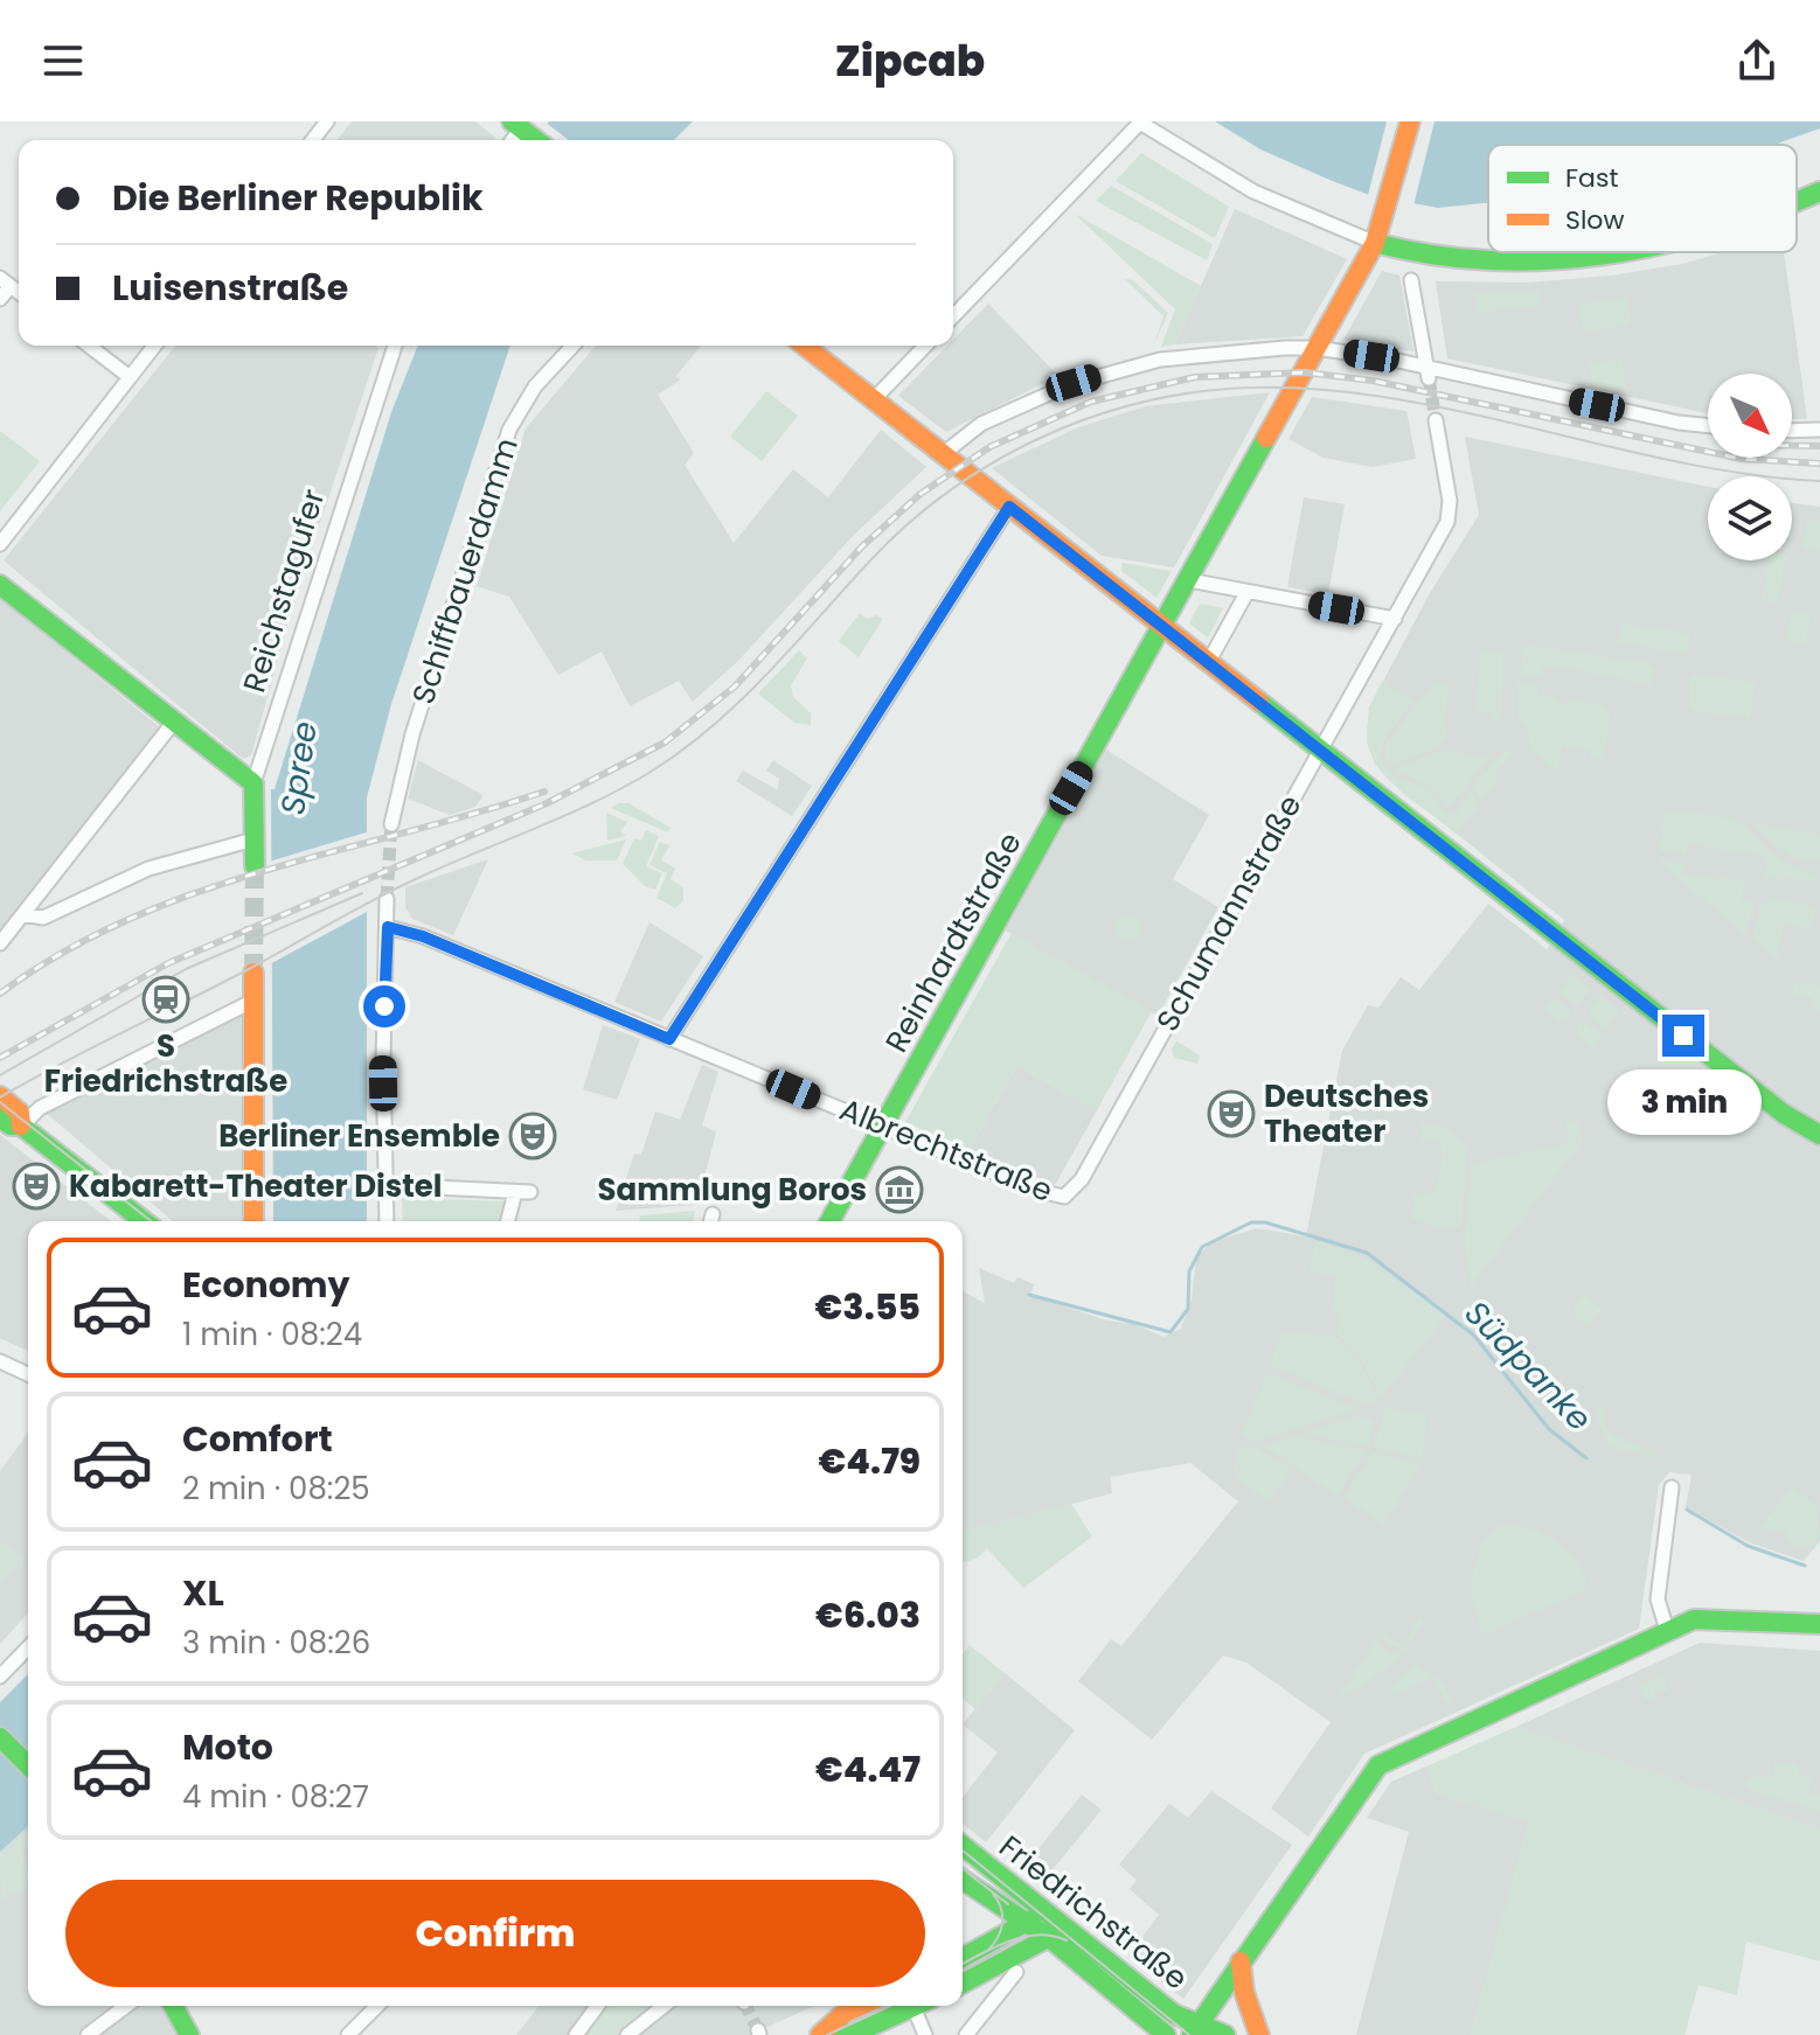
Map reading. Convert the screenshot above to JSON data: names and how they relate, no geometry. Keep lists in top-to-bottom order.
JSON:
{
  "streets": {
    "street": [
      "Schiffbauerdamm",
      "Reichstagufer",
      "Schumannstraße",
      "Reinhardtstraße",
      "Albrechtstraße",
      "Friedrichstraße"
    ]
  },
  "crossings": [
    ["Schumannstraße", "Albrechtstraße"],
    ["Reinhardtstraße", "Albrechtstraße"]
  ],
  "water": ["Spree", "Südpanke"],
  "places": {
    "station": ["S Friedrichstraße"],
    "theatre": ["Deutsches Theater", "Berliner Ensemble", "Kabarett-Theater Distel"],
    "museum": ["Sammlung Boros"]
  },
  "legend": ["Fast", "Slow"],
  "north": "bottom right",
  "page": {
    "header": "Zipcab",
    "banner": ["Die Berliner Republik", "Luisenstraße"],
    "bubble": "3 min",
    "list": [
      {
        "name": "Economy",
        "note": "1 min · 08:24",
        "value": "€3.55"
      },
      {
        "name": "Comfort",
        "note": "2 min · 08:25",
        "value": "€4.79"
      },
      {
        "name": "XL",
        "note": "3 min · 08:26",
        "value": "€6.03"
      },
      {
        "name": "Moto",
        "note": "4 min · 08:27",
        "value": "€4.47"
      }
    ],
    "buttons": "Confirm"
  }
}
